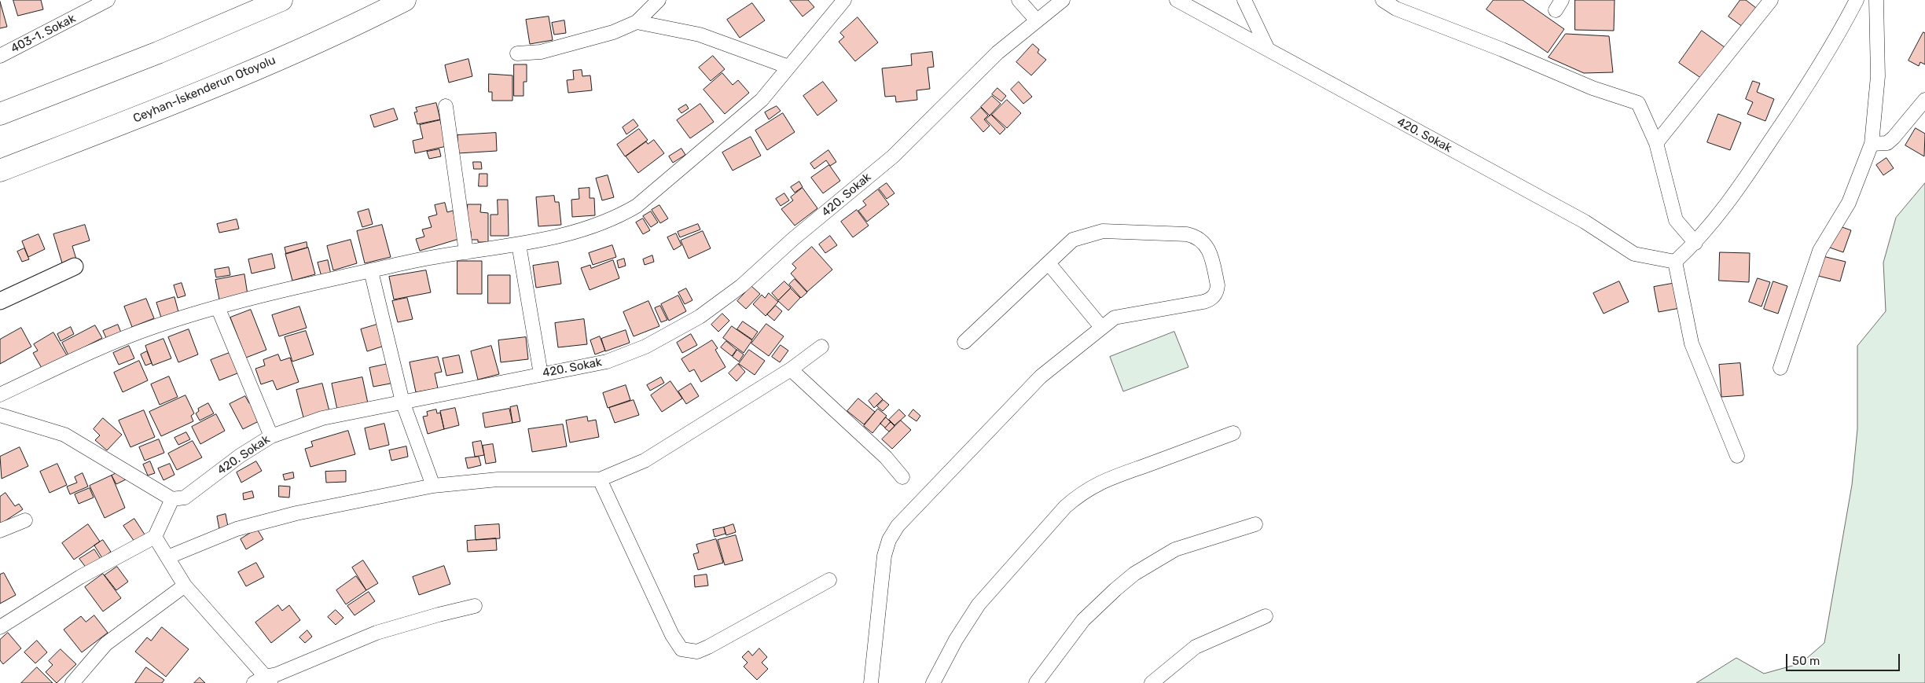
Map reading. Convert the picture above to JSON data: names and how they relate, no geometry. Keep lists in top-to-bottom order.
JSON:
{
  "streets": {
    "highway": ["Ceyhan-İskenderun Otoyolu"],
    "street": ["403-1. Sokak", "420. Sokak"]
  },
  "scale_bar": "50 m"
}
